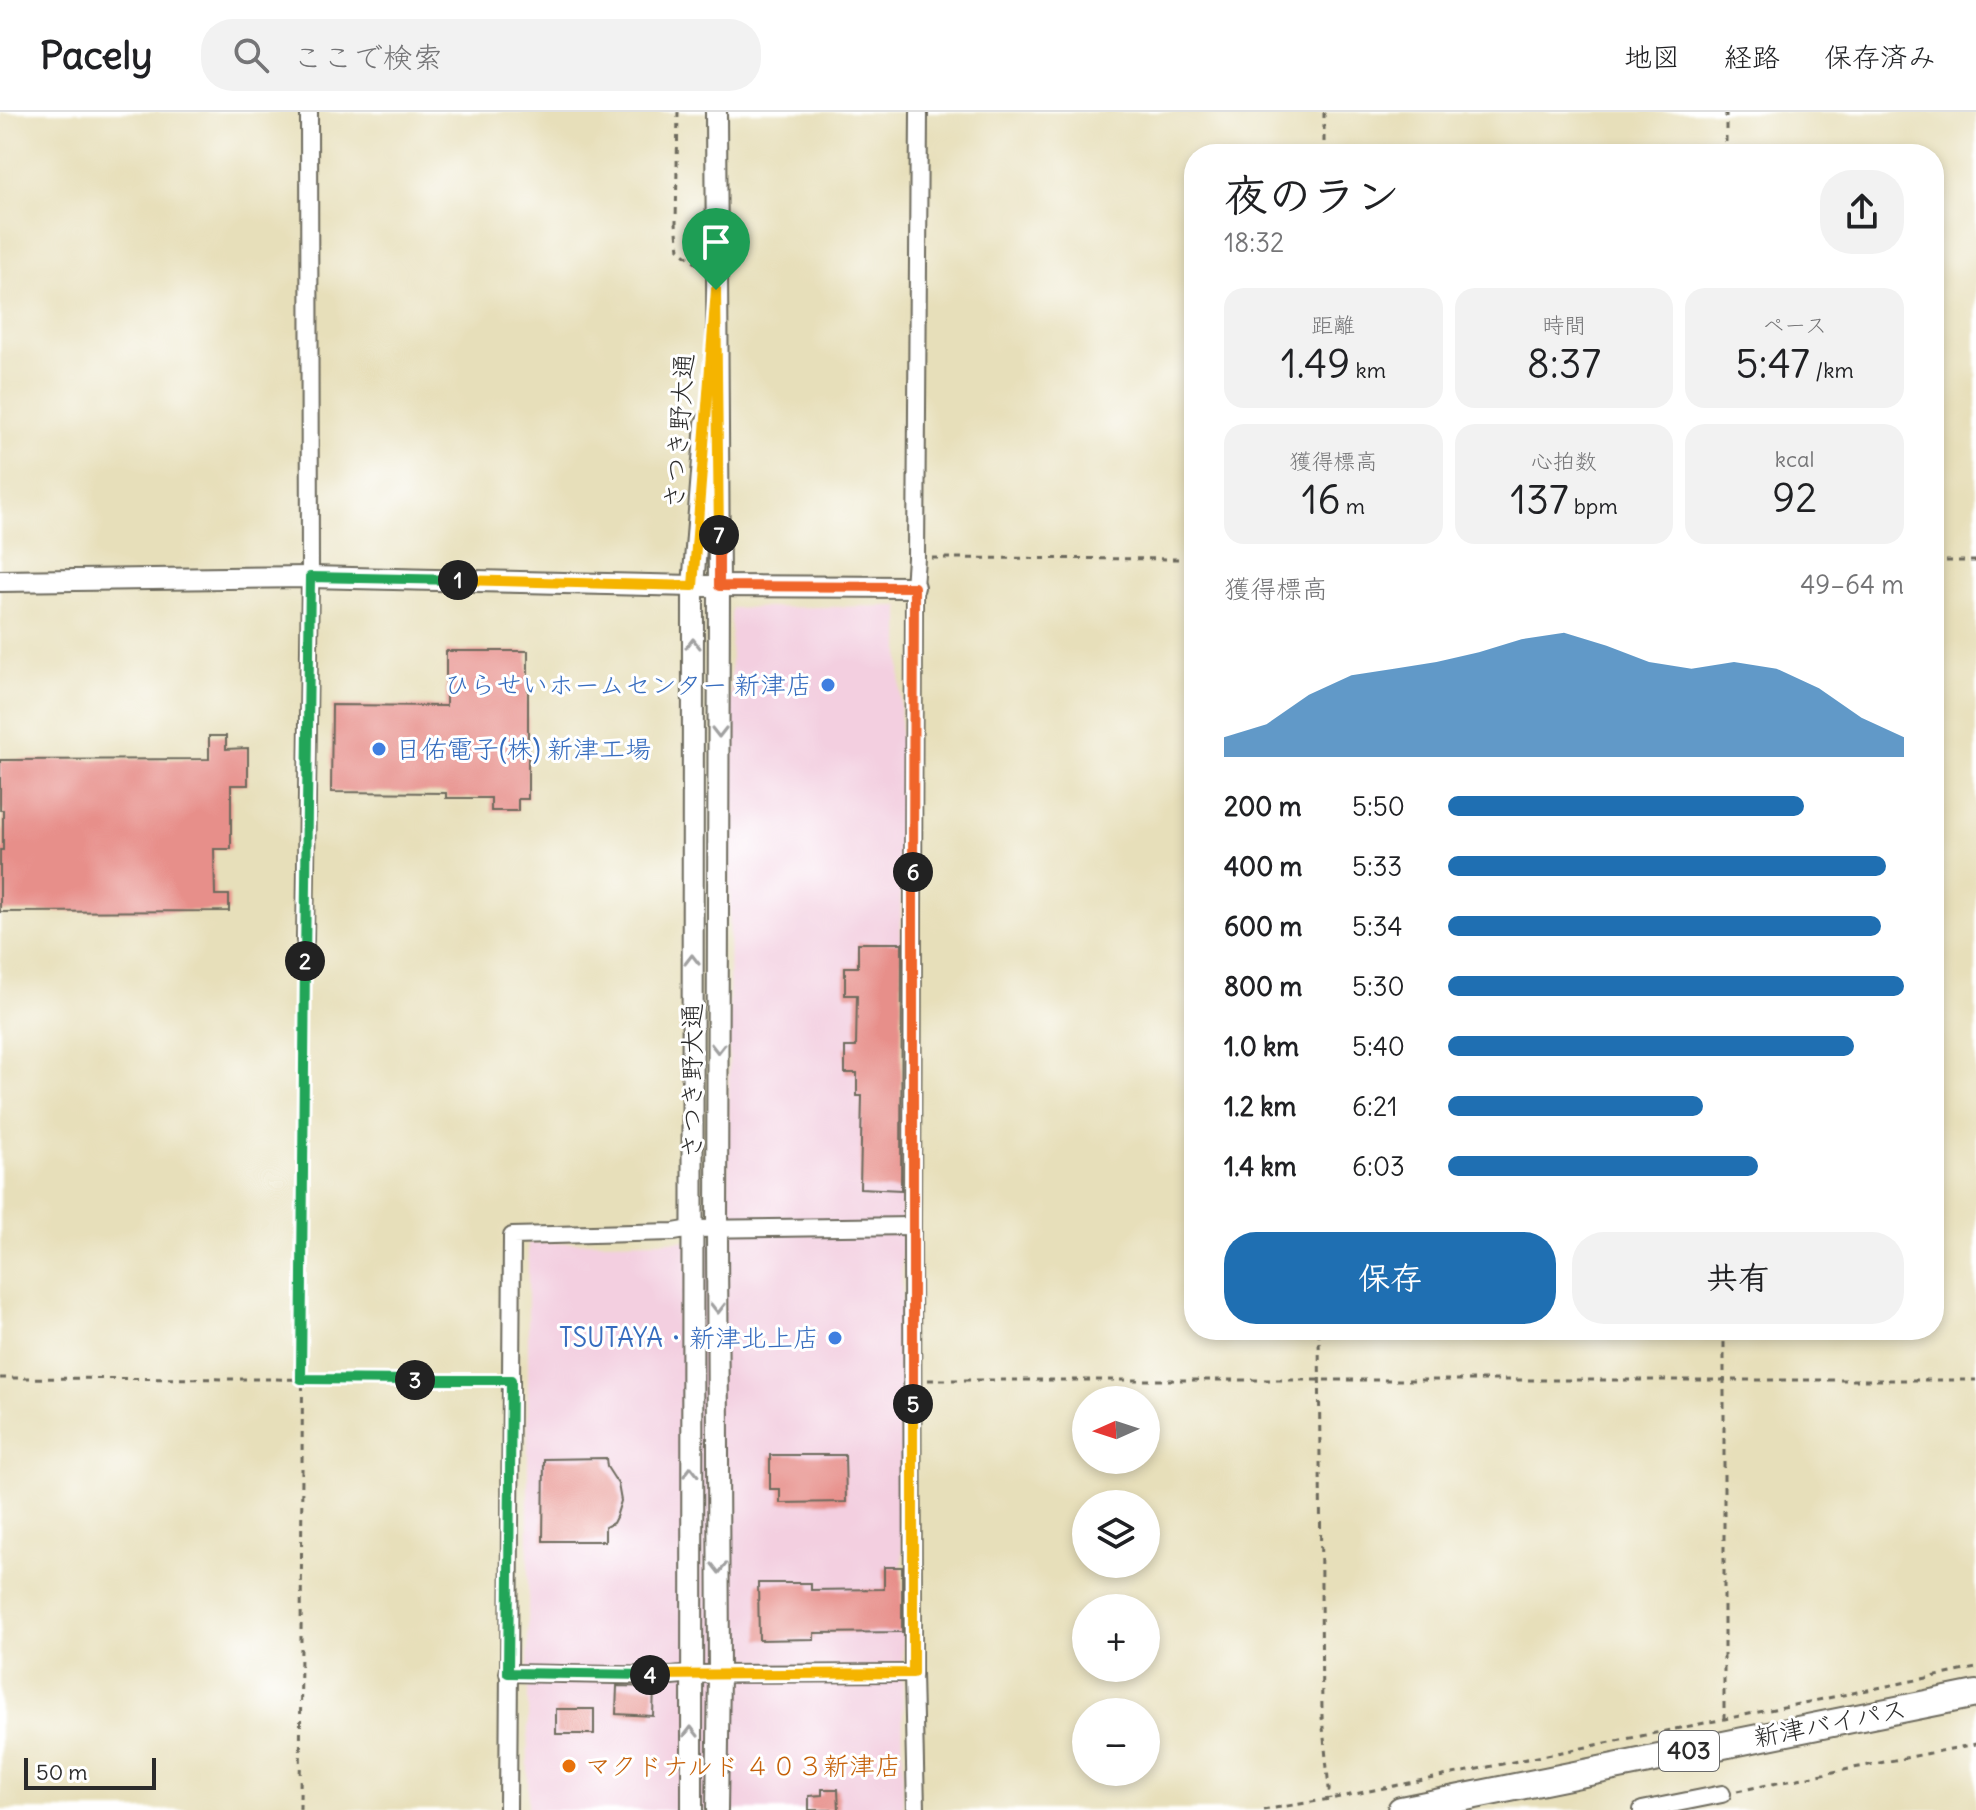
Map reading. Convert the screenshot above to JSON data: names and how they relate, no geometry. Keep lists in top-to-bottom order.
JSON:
{
  "streets": {
    "highway": ["新津バイパス", "403"],
    "street": ["さつき野大通"]
  },
  "places": [
    "ひらせいホームセンター 新津店",
    "日佑電子(株) 新津工場",
    "TSUTAYA・新津北上店",
    "マクドナルド ４０３新津店"
  ],
  "scale_bar": "50 m",
  "north": "left",
  "page": {
    "header": "Pacely",
    "search": "ここで検索",
    "nav": ["地図", "経路", "保存済み"],
    "heading": ["夜のラン", "18:32"],
    "stats": [
      ["距離", "1.49 km"],
      ["時間", "8:37"],
      ["ペース", "5:47 /km"],
      ["獲得標高", "16 m"],
      ["心拍数", "137 bpm"],
      ["kcal", "92"]
    ],
    "pins": [
      "7",
      "1",
      "6",
      "2",
      "3",
      "5",
      "4"
    ],
    "chart": ["獲得標高", "49–64 m"],
    "list": [
      {
        "name": "200 m",
        "note": "5:50"
      },
      {
        "name": "400 m",
        "note": "5:33"
      },
      {
        "name": "600 m",
        "note": "5:34"
      },
      {
        "name": "800 m",
        "note": "5:30"
      },
      {
        "name": "1.0 km",
        "note": "5:40"
      },
      {
        "name": "1.2 km",
        "note": "6:21"
      },
      {
        "name": "1.4 km",
        "note": "6:03"
      }
    ],
    "buttons": ["保存", "共有"],
    "map_buttons": ["+", "−"],
    "scale": "50 m"
  }
}
